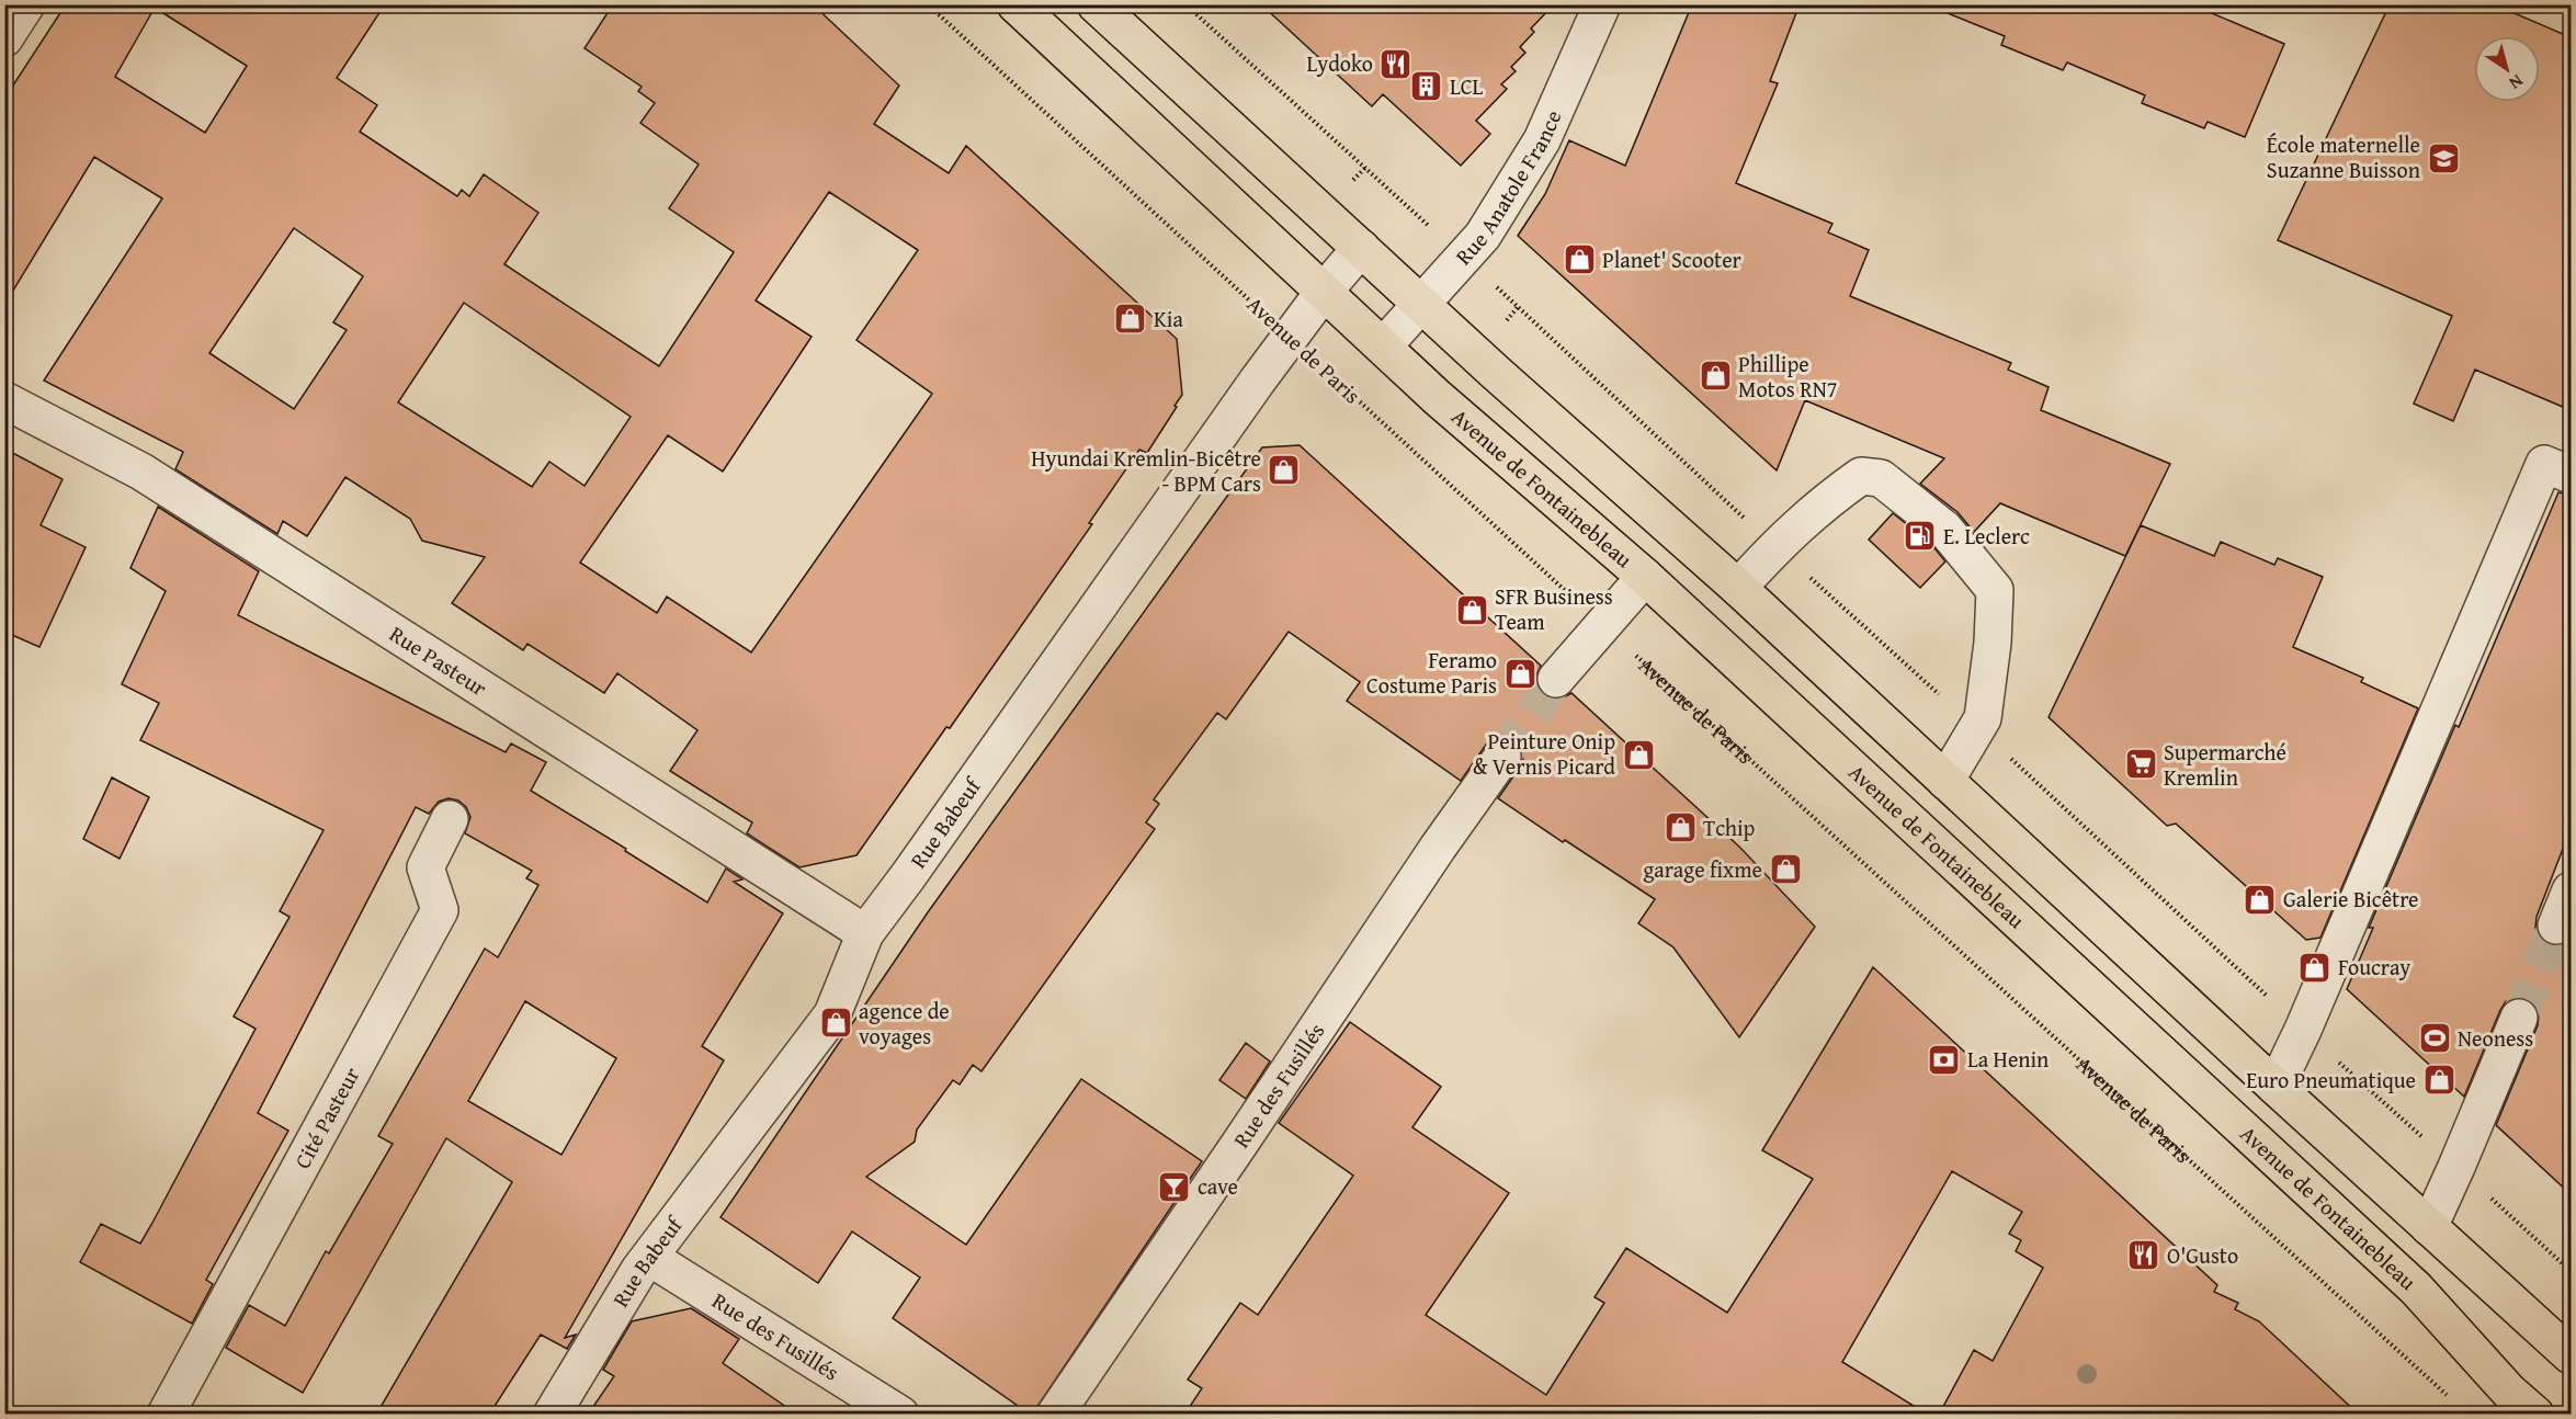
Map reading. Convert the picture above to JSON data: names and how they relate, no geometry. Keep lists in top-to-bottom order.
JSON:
{
  "streets": {
    "main road": ["Avenue de Fontainebleau"],
    "street": [
      "Rue Anatole France",
      "Rue Pasteur",
      "Rue Babeuf",
      "Rue des Fusillés",
      "Cité Pasteur"
    ],
    "path": ["Avenue de Paris"]
  },
  "crossings": [
    ["Rue Anatole France", "Avenue de Fontainebleau"],
    ["Avenue de Paris", "Rue Babeuf"],
    ["Avenue de Fontainebleau", "Rue Babeuf"],
    ["Rue Pasteur", "Rue Babeuf"],
    ["Rue Babeuf", "Rue des Fusillés"]
  ],
  "places": {
    "restaurant": ["Lydoko", "O'Gusto"],
    "building": ["LCL"],
    "school or university": ["École maternelle Suzanne Buisson"],
    "shop": [
      "Planet' Scooter",
      "Kia",
      "Phillipe Motos RN7",
      "Hyundai Kremlin-Bicêtre - BPM Cars",
      "SFR Business Team",
      "Feramo Costume Paris",
      "Peinture Onip & Vernis Picard",
      "Tchip",
      "garage fixme",
      "Galerie Bicêtre",
      "Foucray",
      "agence de voyages",
      "Euro Pneumatique"
    ],
    "fuel station": ["E. Leclerc"],
    "supermarket": ["Supermarché Kremlin"],
    "sports": ["Neoness"],
    "bank": ["La Henin"],
    "bar": ["cave"]
  },
  "north": "bottom right"
}
